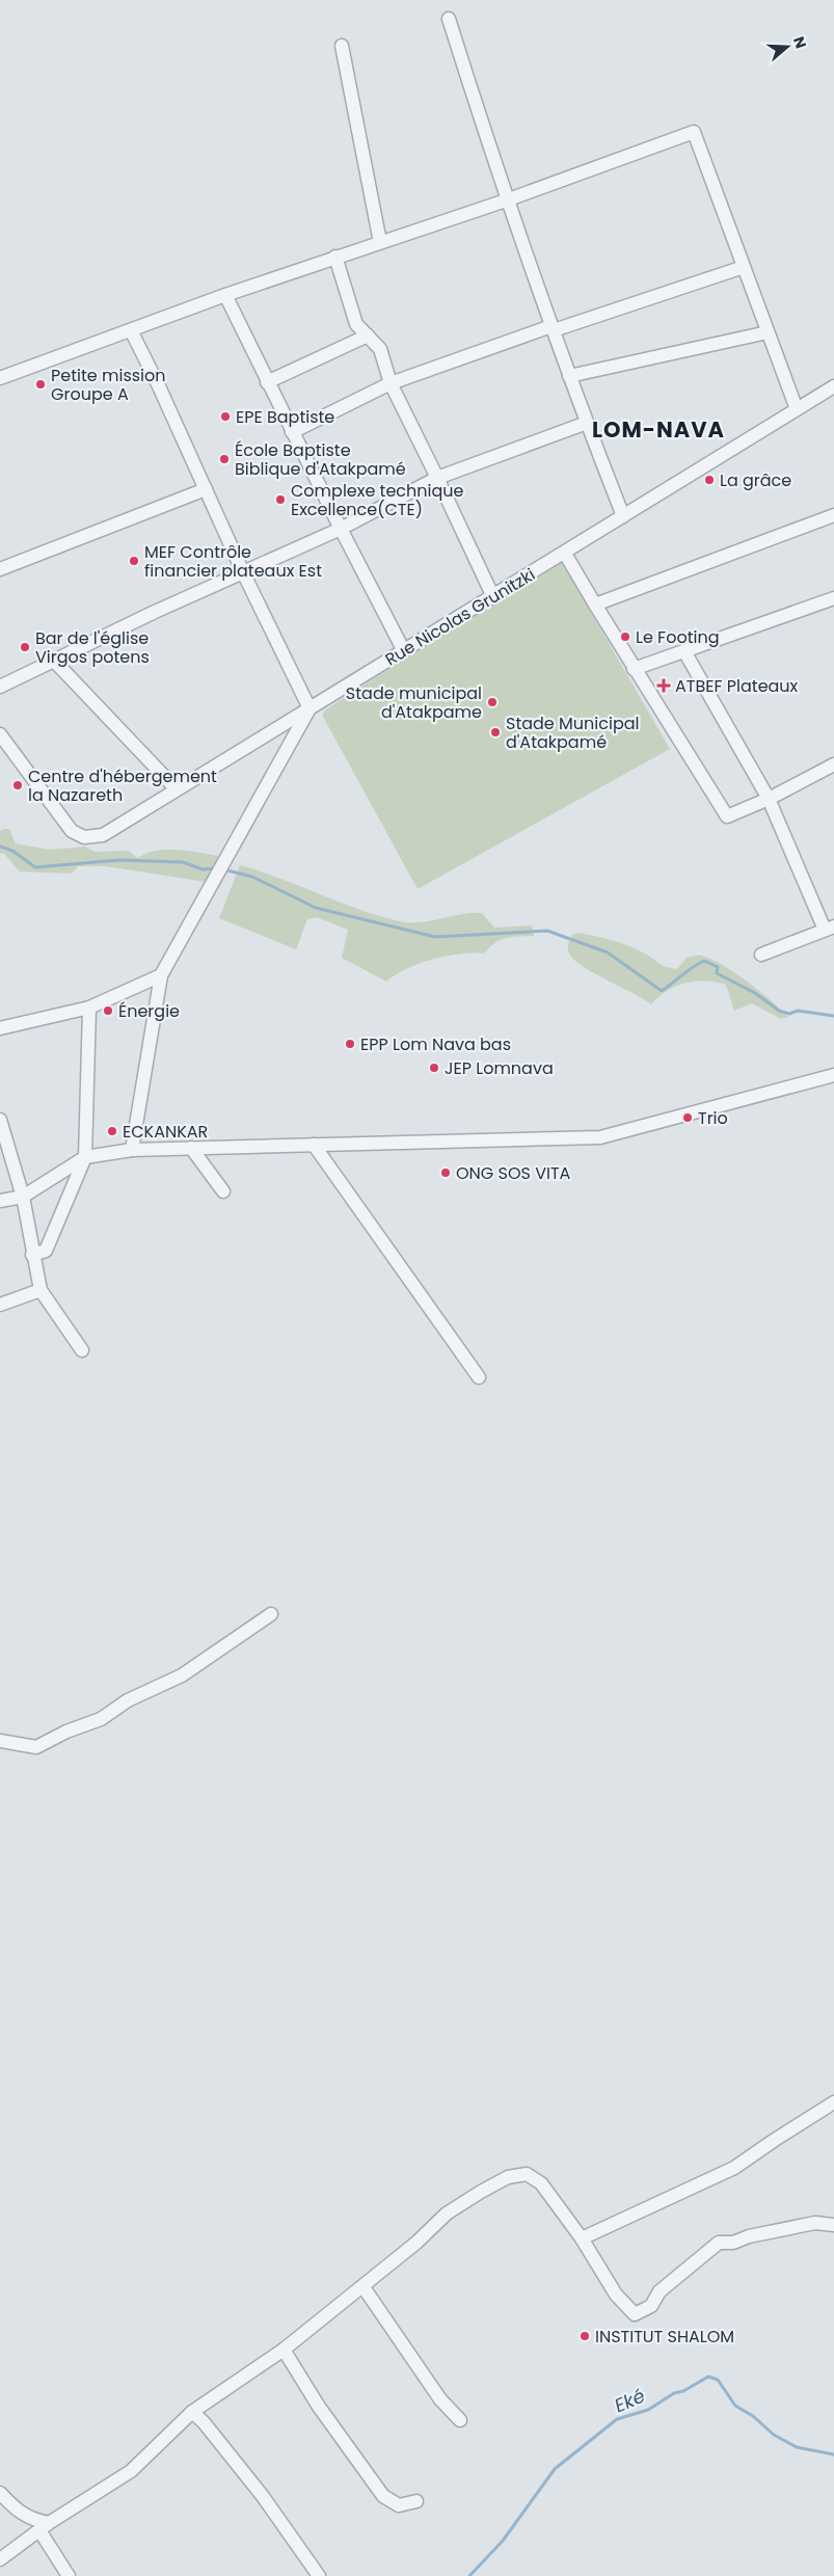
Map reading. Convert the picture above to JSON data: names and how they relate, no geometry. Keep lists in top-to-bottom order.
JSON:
{
  "streets": {
    "street": ["Rue Nicolas Grunitzki"]
  },
  "districts": ["LOM-NAVA"],
  "water": ["Eké"],
  "places": {
    "other": [
      "Petite mission Groupe A",
      "EPE Baptiste",
      "École Baptiste Biblique d'Atakpamé",
      "La grâce",
      "Complexe technique Excellence(CTE)",
      "MEF Contrôle financier plateaux Est",
      "Le Footing",
      "Bar de l'église Virgos potens",
      "Stade municipal d'Atakpame",
      "Stade Municipal d'Atakpamé",
      "Centre d'hébergement la Nazareth",
      "Énergie",
      "EPP Lom Nava bas",
      "JEP Lomnava",
      "Trio",
      "ECKANKAR",
      "ONG SOS VITA",
      "INSTITUT SHALOM"
    ],
    "health": ["ATBEF Plateaux"]
  },
  "north": "right"
}
